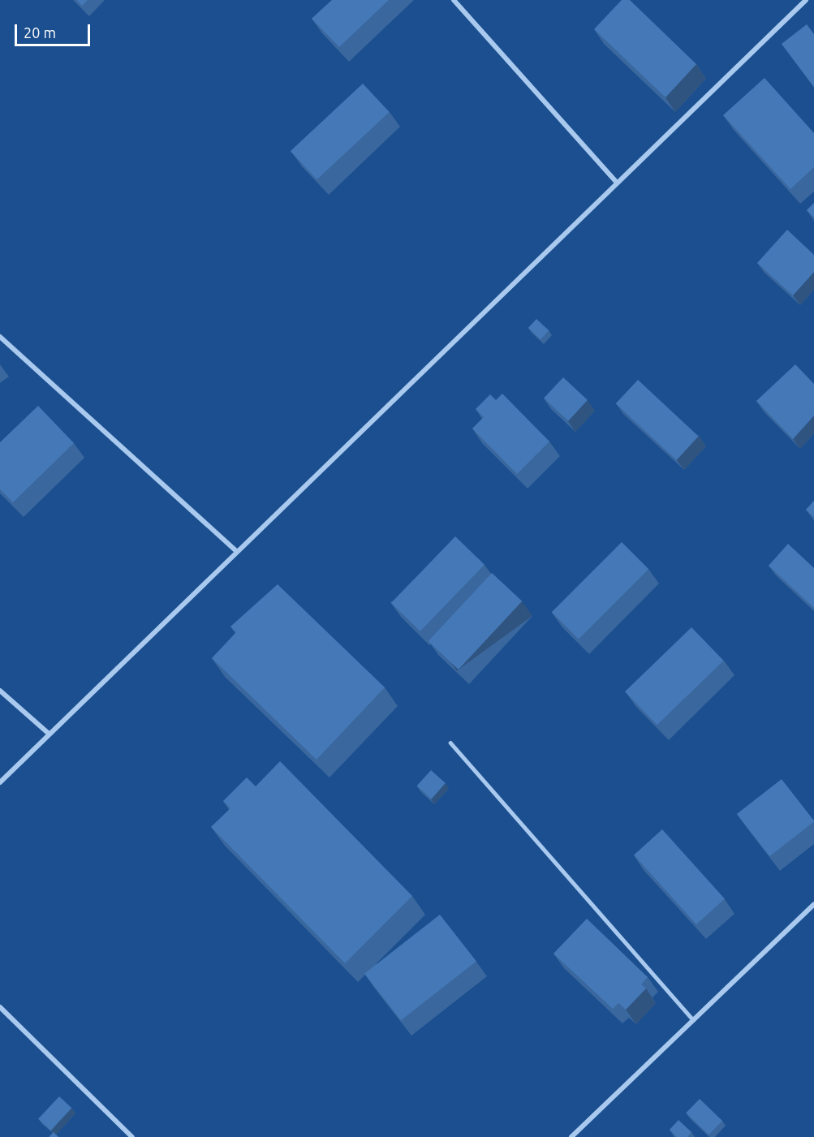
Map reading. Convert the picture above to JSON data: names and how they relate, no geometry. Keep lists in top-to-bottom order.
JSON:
{
  "scale_bar": "20 m"
}
